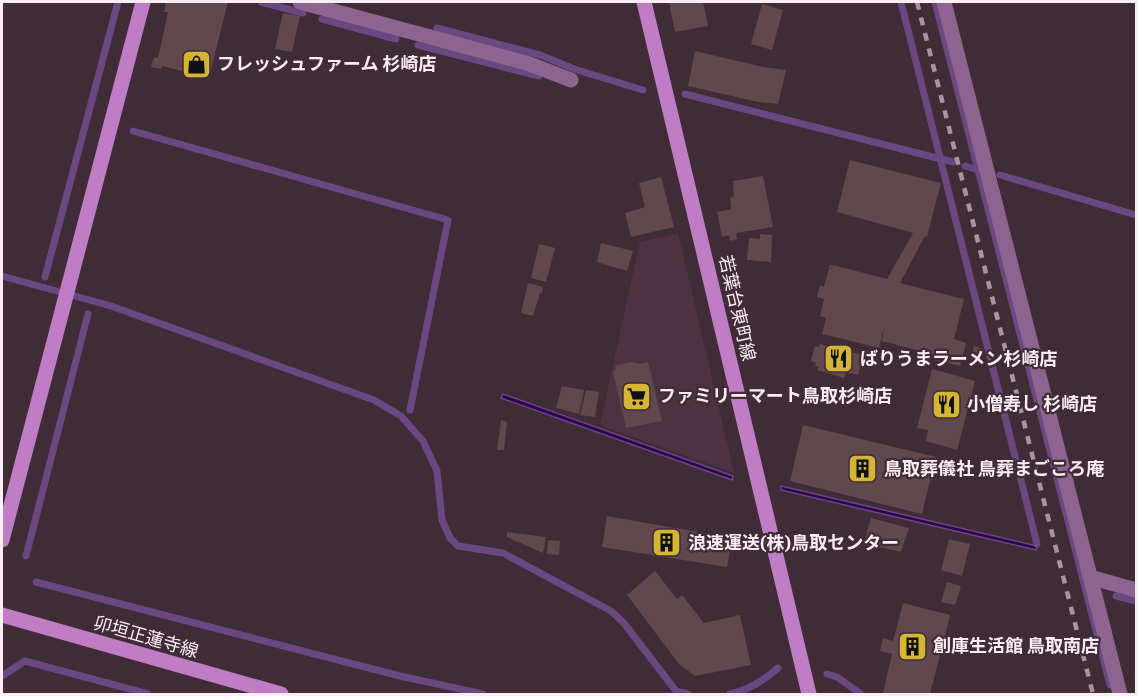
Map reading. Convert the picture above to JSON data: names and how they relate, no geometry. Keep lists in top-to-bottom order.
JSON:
{
  "streets": {
    "main road": ["若葉台東町線", "卯垣正蓮寺線"]
  },
  "places": {
    "shop": ["フレッシュファーム 杉崎店"],
    "restaurant": ["ばりうまラーメン杉崎店", "小僧寿し 杉崎店"],
    "supermarket": ["ファミリーマート鳥取杉崎店"],
    "building": ["鳥取葬儀社 鳥葬まごころ庵", "浪速運送(株)鳥取センター", "創庫生活館 鳥取南店"]
  }
}
